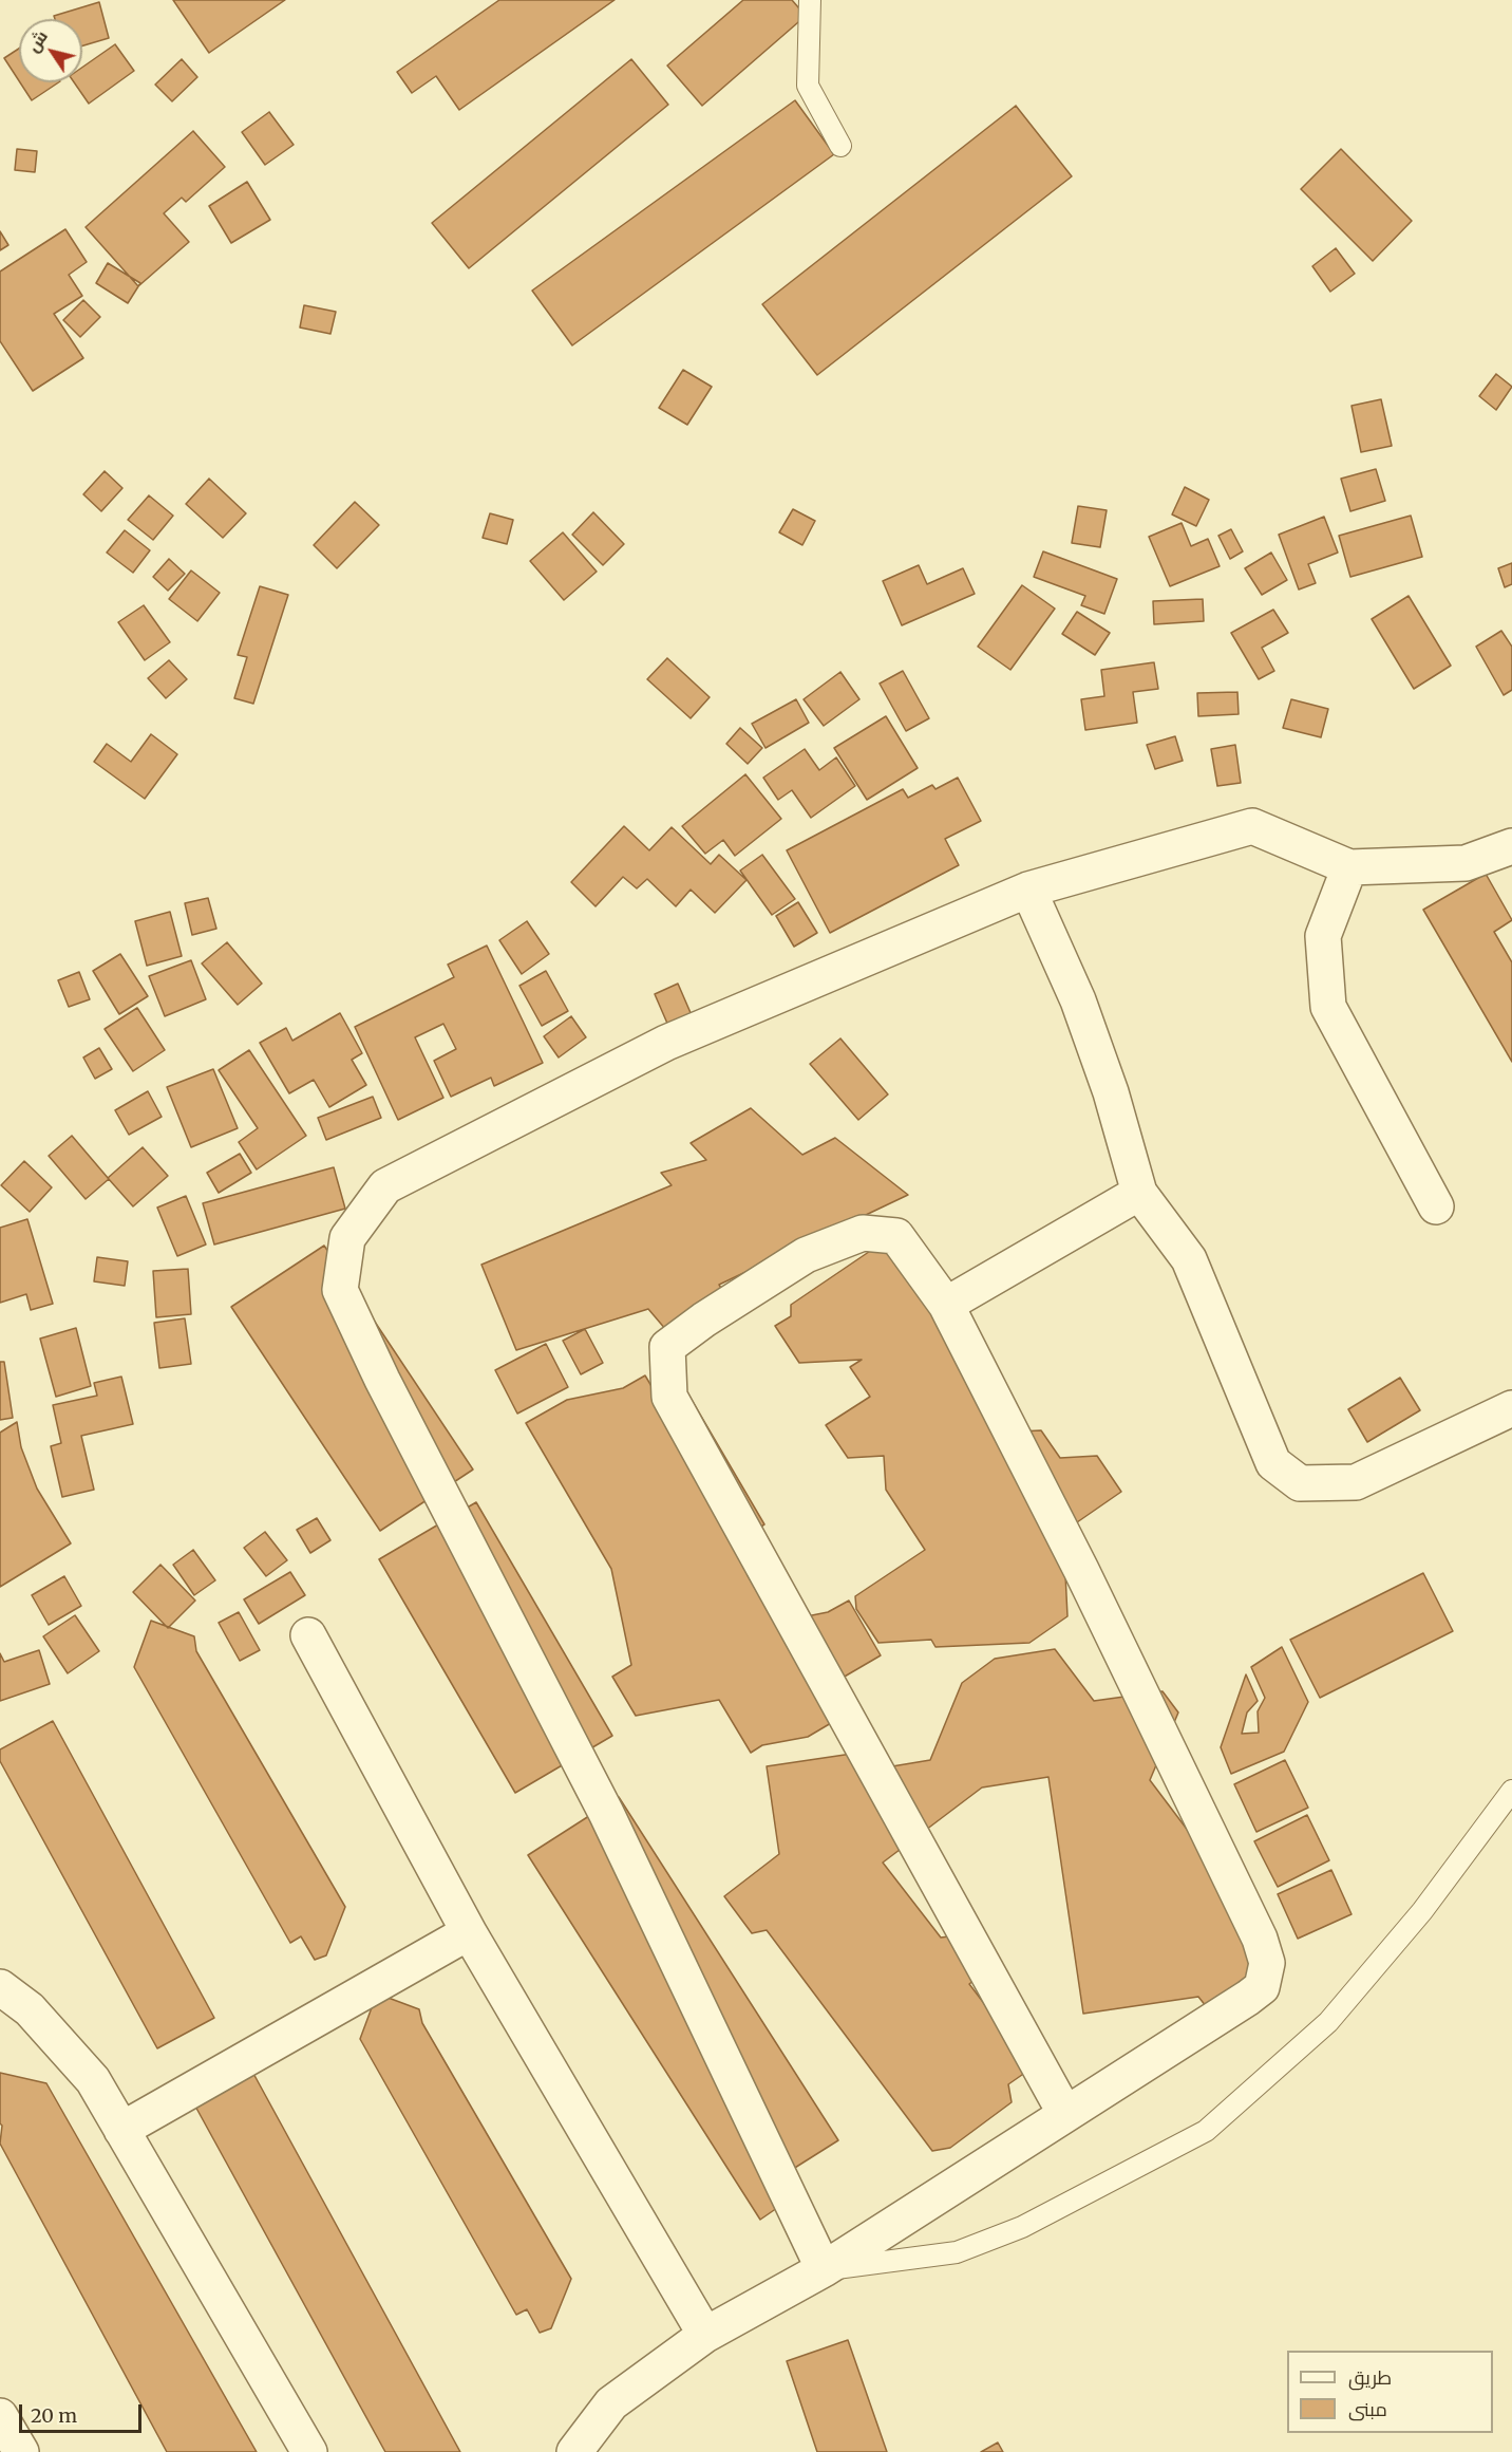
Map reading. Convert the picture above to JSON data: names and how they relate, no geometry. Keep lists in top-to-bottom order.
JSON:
{
  "legend": ["طريق", "مبنى"],
  "scale_bar": "20 m",
  "north": "top left"
}
